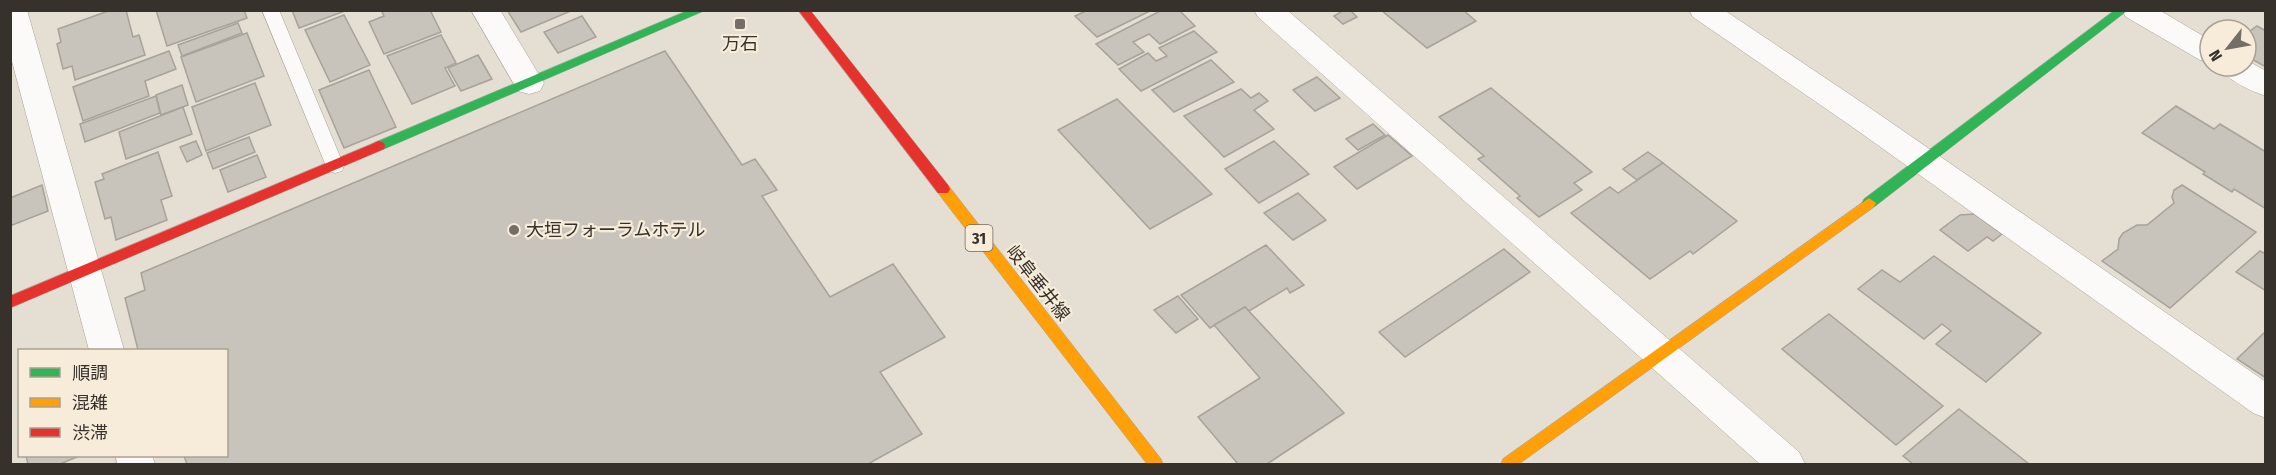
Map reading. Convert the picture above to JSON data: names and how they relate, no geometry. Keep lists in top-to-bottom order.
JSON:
{
  "streets": {
    "street": ["31", "岐阜垂井線"]
  },
  "places": {
    "transit": ["万石"],
    "other": ["大垣フォーラムホテル"]
  },
  "legend": ["順調", "混雑", "渋滞"],
  "north": "bottom left"
}
